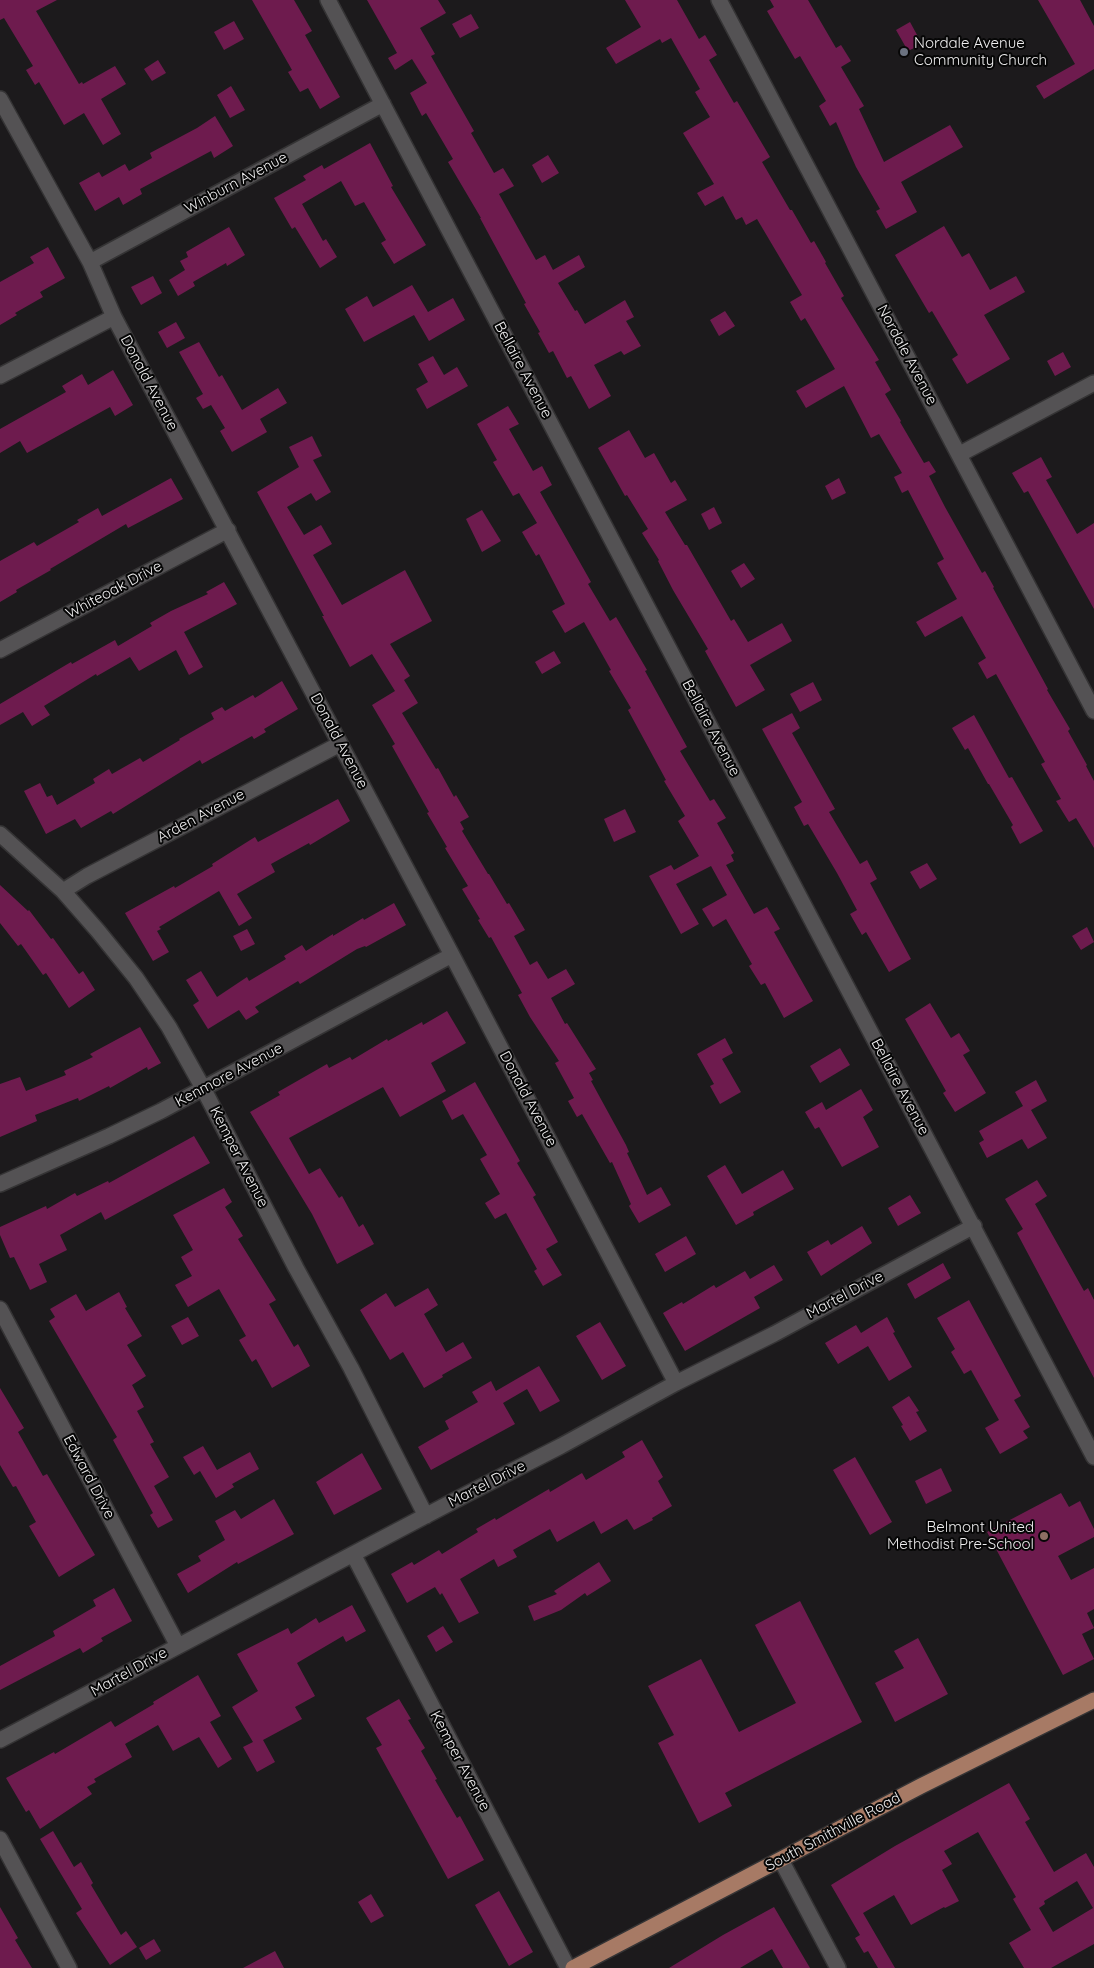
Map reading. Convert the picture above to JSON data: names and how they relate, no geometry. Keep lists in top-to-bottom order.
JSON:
{
  "streets": {
    "main road": ["South Smithville Road"],
    "street": [
      "Winburn Avenue",
      "Nordale Avenue",
      "Bellaire Avenue",
      "Donald Avenue",
      "Whiteoak Drive",
      "Arden Avenue",
      "Kenmore Avenue",
      "Kemper Avenue",
      "Martel Drive",
      "Edward Drive"
    ]
  },
  "crossings": [
    ["Winburn Avenue", "Bellaire Avenue"],
    ["Winburn Avenue", "Donald Avenue"],
    ["Bellaire Avenue", "Martel Drive"],
    ["Donald Avenue", "Whiteoak Drive"],
    ["Donald Avenue", "Arden Avenue"],
    ["Donald Avenue", "Kenmore Avenue"],
    ["Donald Avenue", "Martel Drive"],
    ["Arden Avenue", "Kemper Avenue"],
    ["Kenmore Avenue", "Kemper Avenue"],
    ["Kemper Avenue", "Martel Drive"],
    ["Martel Drive", "Edward Drive"]
  ],
  "places": ["Nordale Avenue Community Church", "Belmont United Methodist Pre-School"]
}
